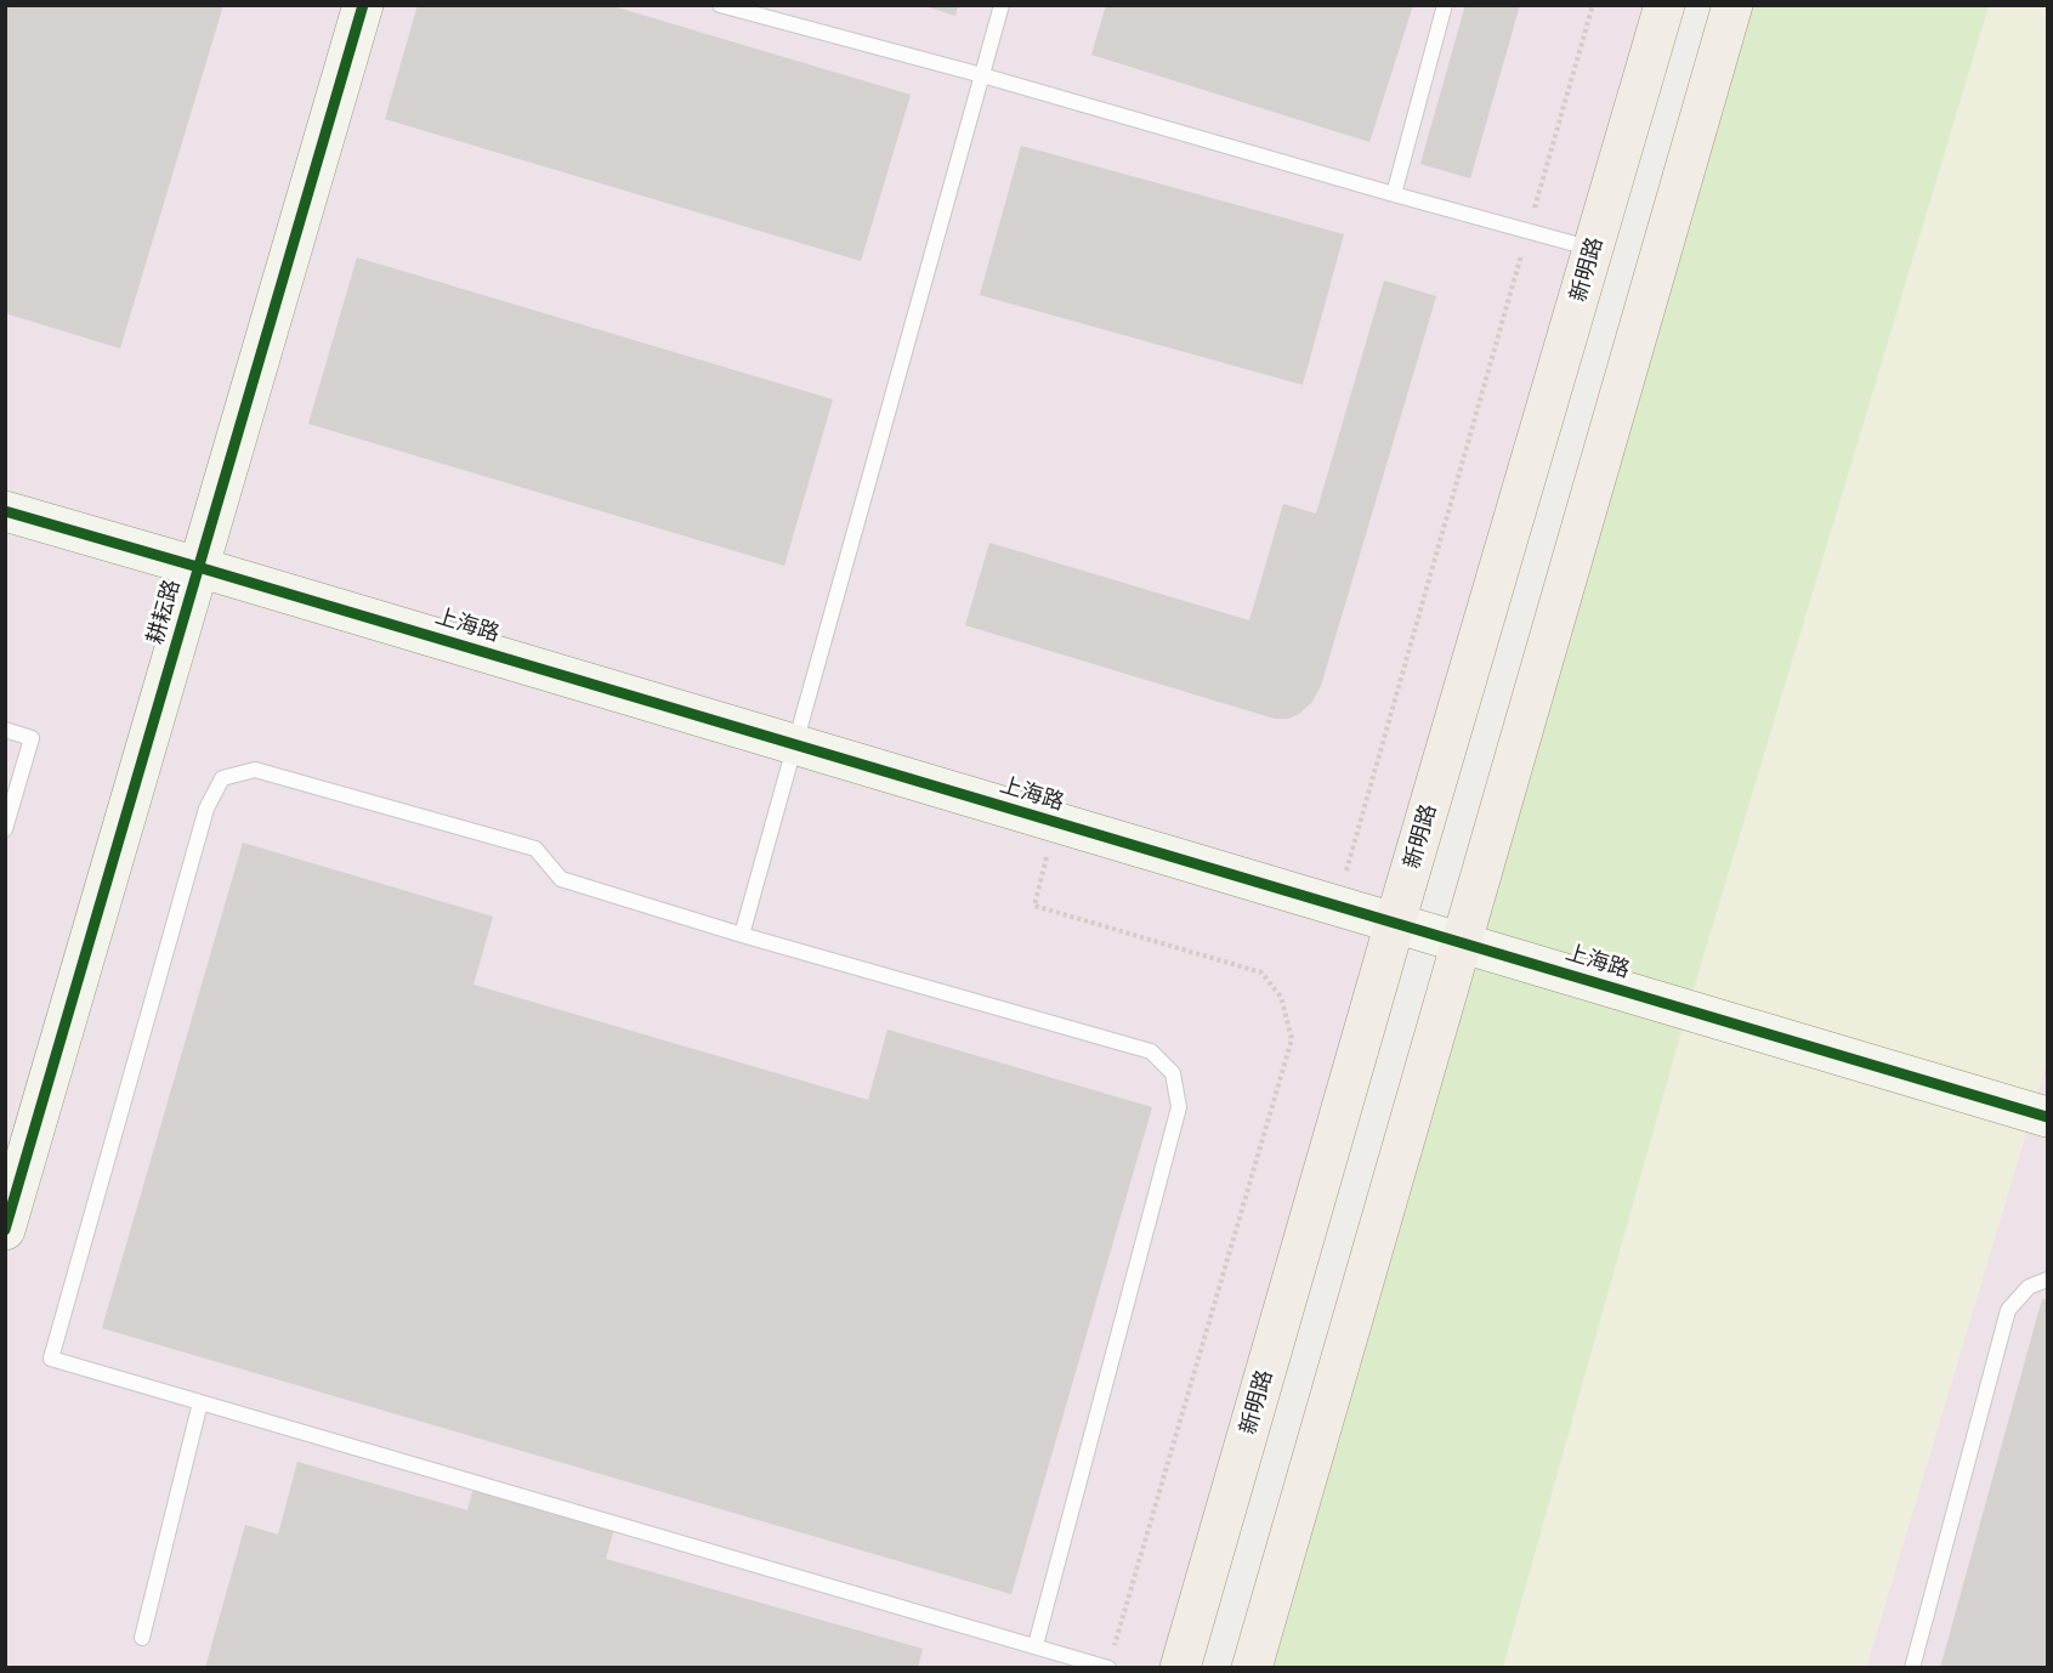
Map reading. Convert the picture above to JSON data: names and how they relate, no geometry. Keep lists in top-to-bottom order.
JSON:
{
  "streets": {
    "main road": ["新明路"],
    "street": ["耕耘路", "上海路"]
  },
  "crossings": [
    ["新明路", "上海路"],
    ["耕耘路", "上海路"]
  ]
}
